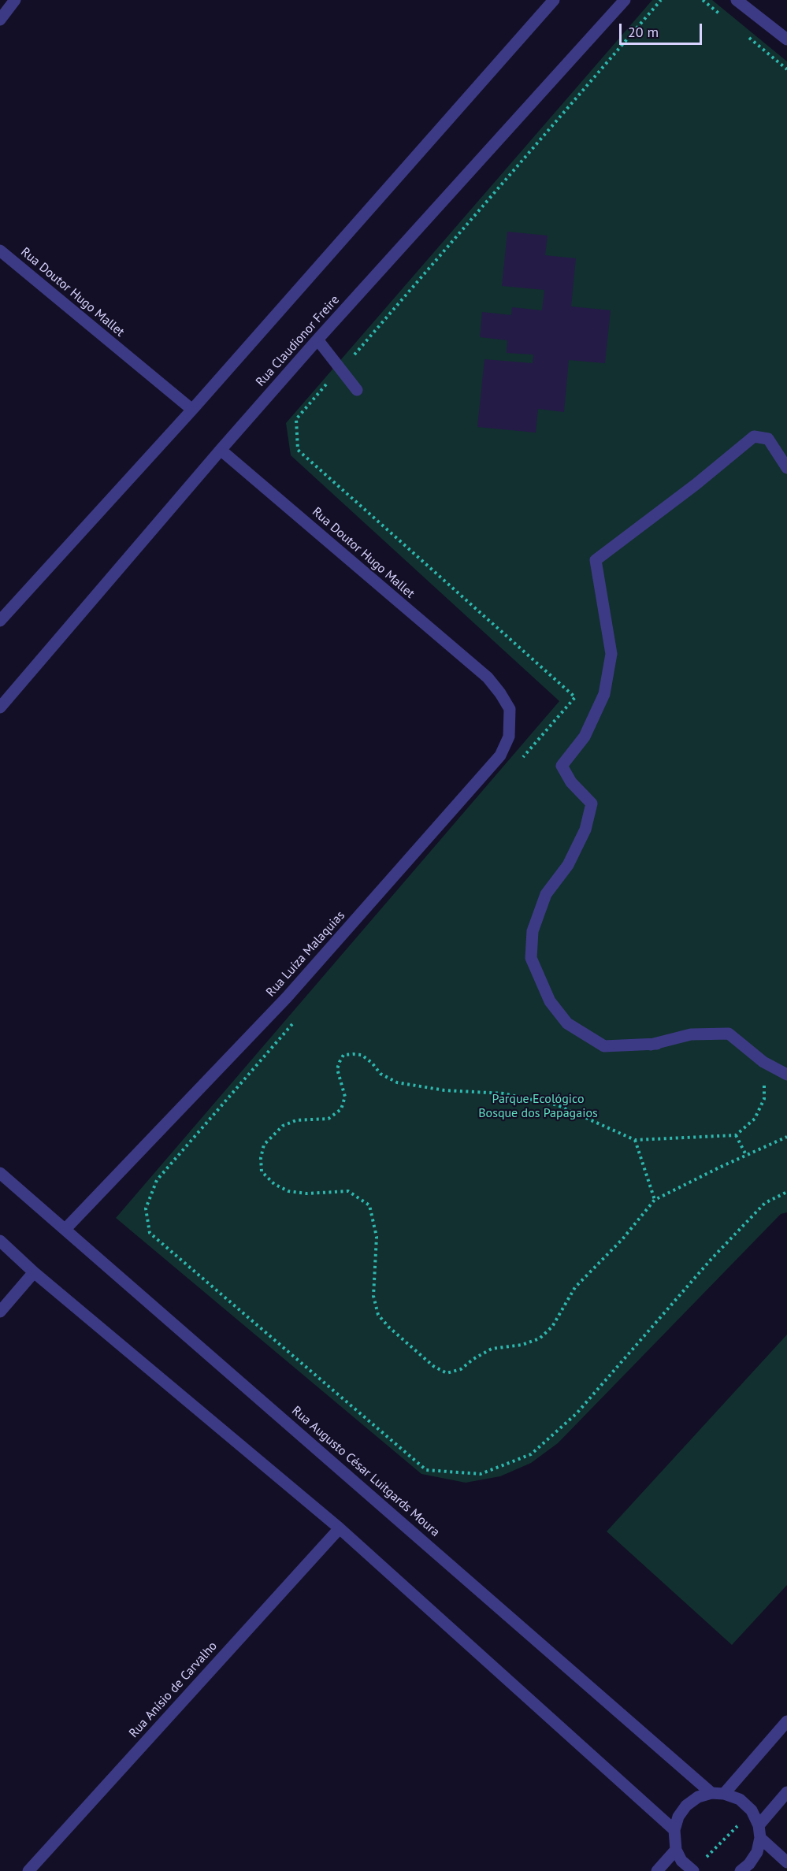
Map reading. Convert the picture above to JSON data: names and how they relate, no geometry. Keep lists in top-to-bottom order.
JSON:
{
  "streets": {
    "street": [
      "Rua Doutor Hugo Mallet",
      "Rua Claudionor Freire",
      "Rua Luíza Malaquias",
      "Rua Augusto César Luitgards Moura",
      "Rua Anísio de Carvalho"
    ]
  },
  "crossings": [
    ["Rua Doutor Hugo Mallet", "Rua Claudionor Freire"],
    ["Rua Doutor Hugo Mallet", "Rua Luíza Malaquias"],
    ["Rua Luíza Malaquias", "Rua Augusto César Luitgards Moura"]
  ],
  "parks": ["Parque Ecológico Bosque dos Papagaios"],
  "scale_bar": "20 m"
}
